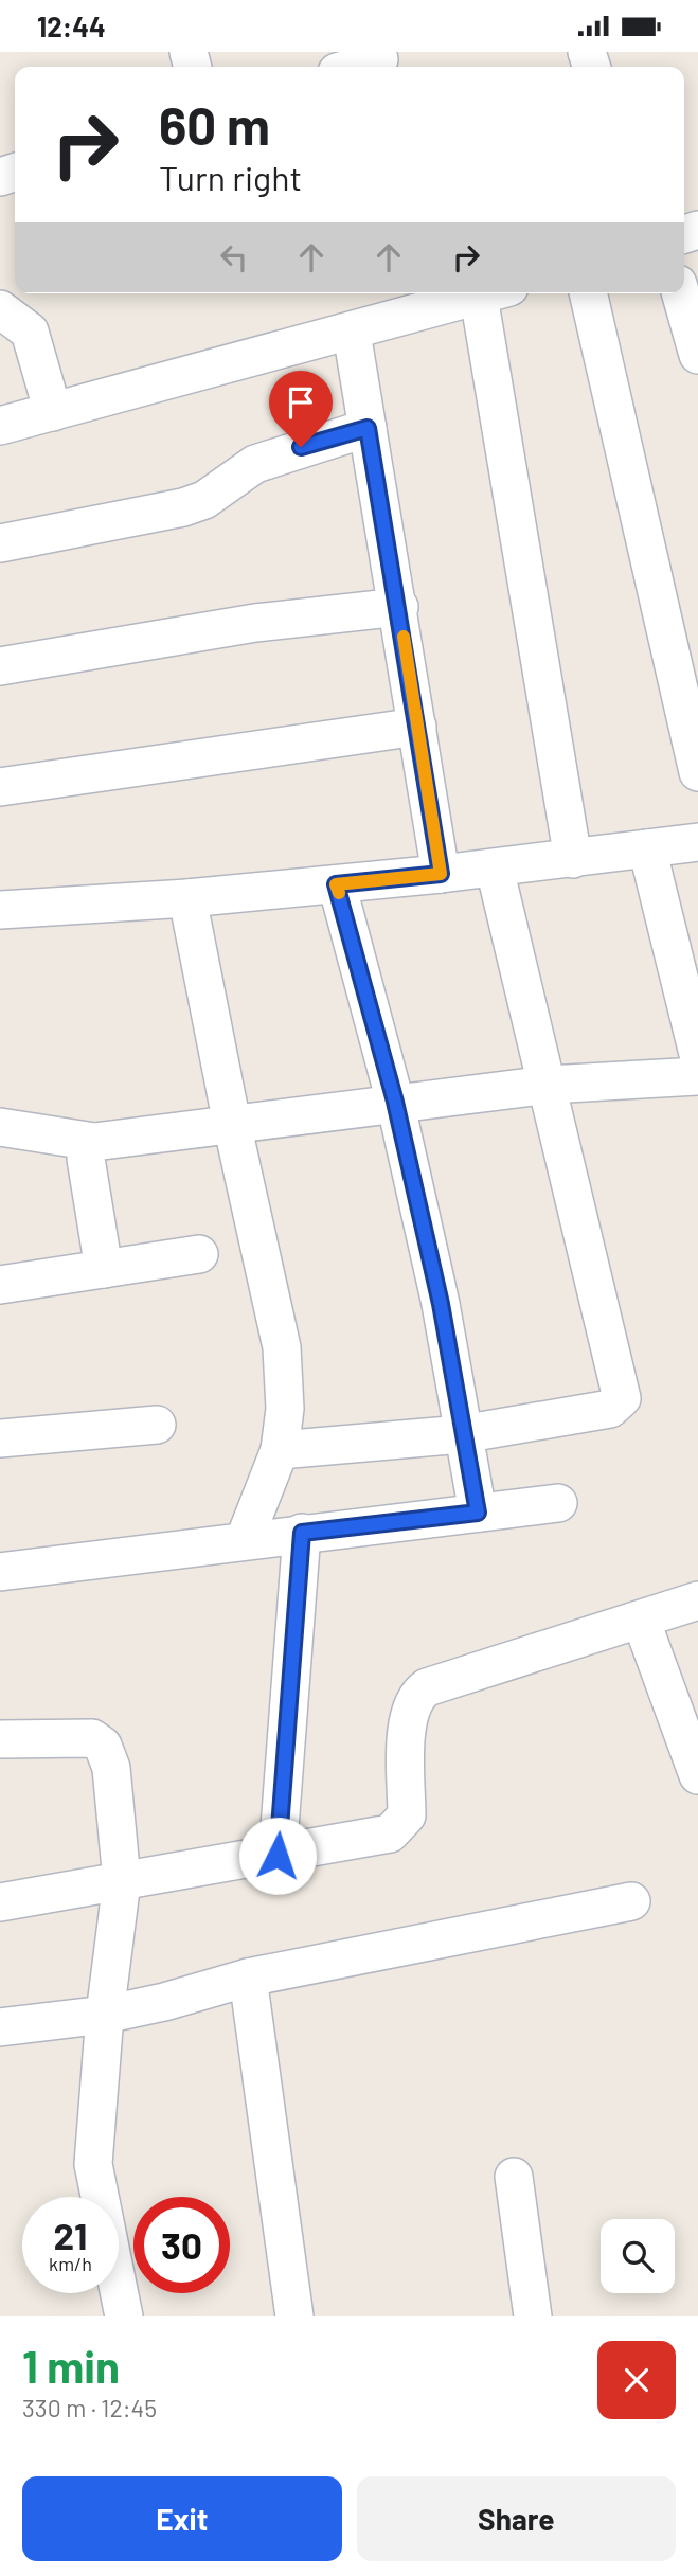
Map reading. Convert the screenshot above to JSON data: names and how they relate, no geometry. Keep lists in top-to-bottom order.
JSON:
{
  "page": {
    "status": "12:44",
    "turn": ["60 m", "Turn right"],
    "speed": "21 km/h",
    "limit": "30",
    "heading": ["1 min", "330 m · 12:45"],
    "buttons": ["Exit", "Share"]
  }
}
